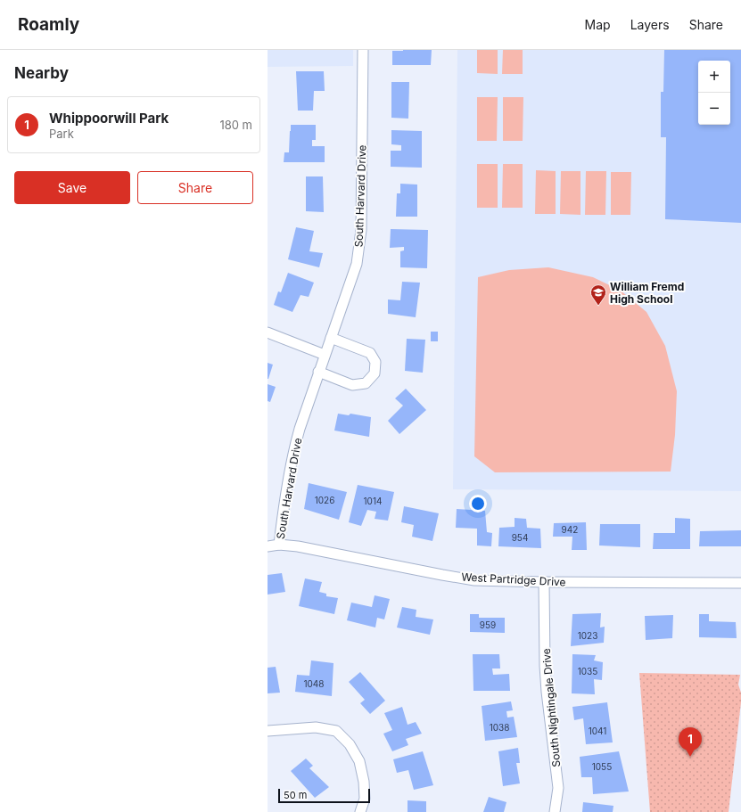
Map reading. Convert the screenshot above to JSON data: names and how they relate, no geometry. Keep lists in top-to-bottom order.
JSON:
{
  "streets": {
    "street": ["South Harvard Drive", "West Partridge Drive", "South Nightingale Drive"]
  },
  "crossings": [
    ["South Harvard Drive", "West Partridge Drive"],
    ["West Partridge Drive", "South Nightingale Drive"]
  ],
  "places": {
    "school or university": ["William Fremd High School"]
  },
  "house_numbers": [
    "1026",
    "1014",
    "942",
    "954",
    "959",
    "1023",
    "1035",
    "1048",
    "1038",
    "1041",
    "1055"
  ],
  "scale_bar": "50 m",
  "page": {
    "header": "Roamly",
    "nav": ["Map", "Layers", "Share"],
    "heading": "Nearby",
    "map_buttons": ["+", "−"],
    "list": [
      {
        "mark": "1",
        "name": "Whippoorwill Park",
        "note": "Park",
        "value": "180 m"
      }
    ],
    "buttons": ["Save", "Share"],
    "pins": "1",
    "scale": "50 m"
  }
}
